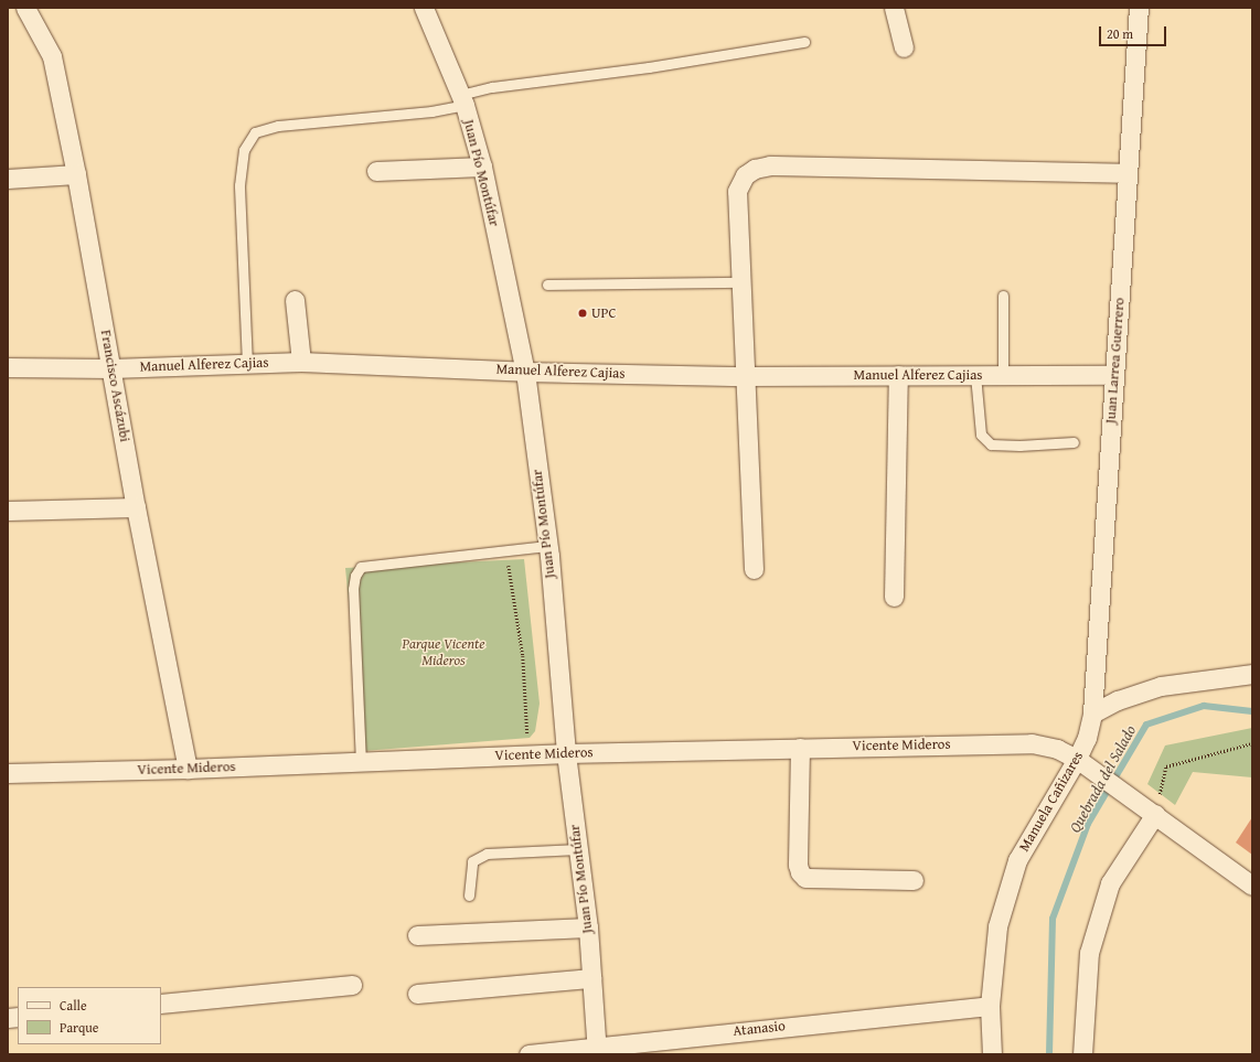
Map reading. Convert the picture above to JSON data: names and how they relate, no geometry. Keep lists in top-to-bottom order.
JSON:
{
  "streets": {
    "street": [
      "Juan Pío Montúfar",
      "Juan Larrea Guerrero",
      "Manuel Alferez Cajias",
      "Francisco Ascázubi",
      "Vicente Mideros",
      "Manuela Cañizares",
      "Atanasio"
    ]
  },
  "crossings": [
    ["Juan Pío Montúfar", "Manuel Alferez Cajias"],
    ["Juan Pío Montúfar", "Vicente Mideros"],
    ["Juan Pío Montúfar", "Atanasio"],
    ["Juan Larrea Guerrero", "Manuel Alferez Cajias"],
    ["Juan Larrea Guerrero", "Manuela Cañizares"],
    ["Manuel Alferez Cajias", "Francisco Ascázubi"],
    ["Francisco Ascázubi", "Vicente Mideros"],
    ["Vicente Mideros", "Manuela Cañizares"],
    ["Manuela Cañizares", "Atanasio"]
  ],
  "water": ["Quebrada del Salado"],
  "parks": ["Parque Vicente Mideros"],
  "places": ["UPC"],
  "legend": ["Calle", "Parque"],
  "scale_bar": "20 m"
}
